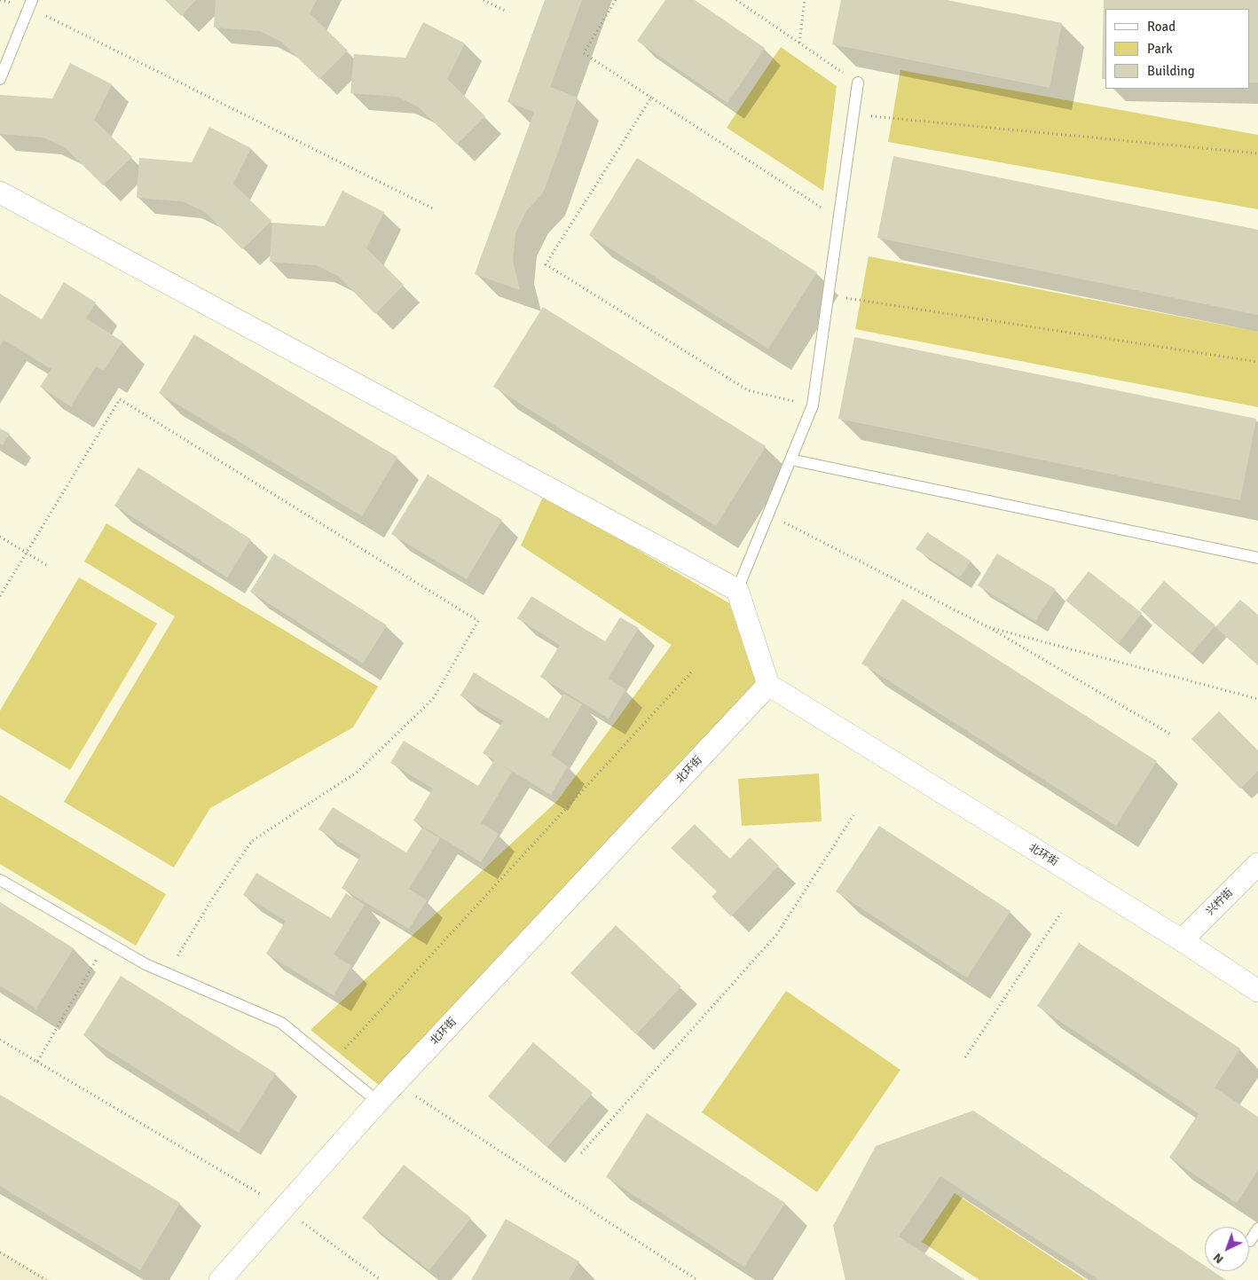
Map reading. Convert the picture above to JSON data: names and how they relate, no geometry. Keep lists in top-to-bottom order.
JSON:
{
  "streets": {
    "street": ["北环街", "兴柠街"]
  },
  "crossings": [
    ["北环街", "兴柠街"]
  ],
  "legend": ["Road", "Park", "Building"],
  "north": "bottom left"
}
